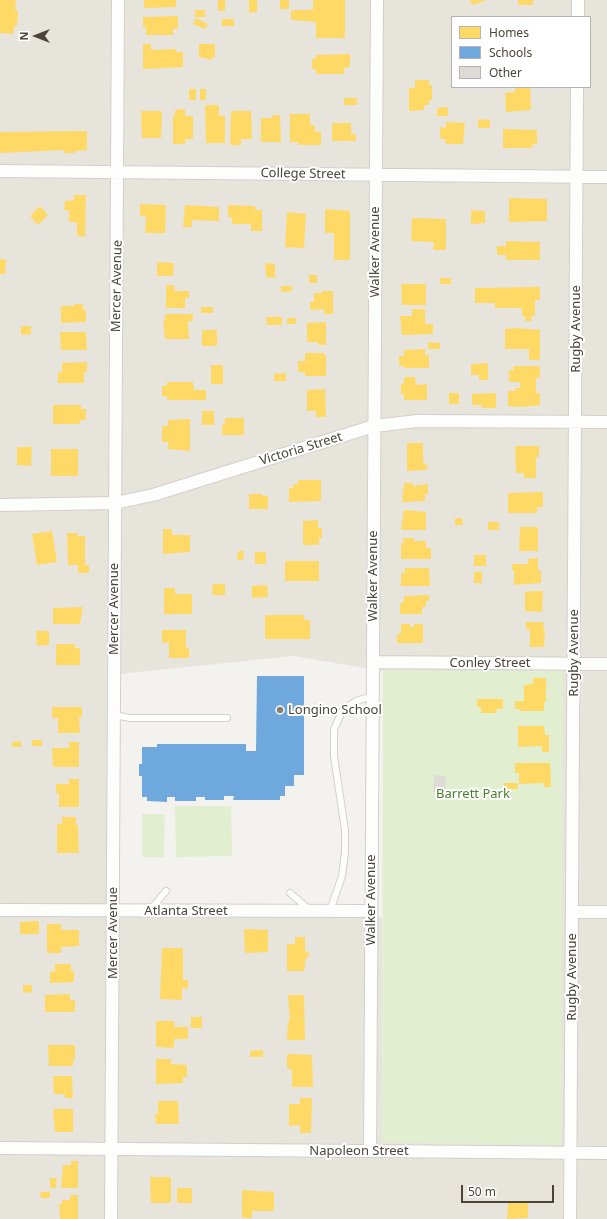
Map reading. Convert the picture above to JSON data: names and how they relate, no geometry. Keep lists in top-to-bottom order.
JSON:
{
  "streets": {
    "street": [
      "College Street",
      "Walker Avenue",
      "Mercer Avenue",
      "Rugby Avenue",
      "Victoria Street",
      "Conley Street",
      "Atlanta Street",
      "Napoleon Street"
    ]
  },
  "crossings": [
    ["College Street", "Walker Avenue"],
    ["College Street", "Mercer Avenue"],
    ["College Street", "Rugby Avenue"],
    ["Walker Avenue", "Victoria Street"],
    ["Walker Avenue", "Conley Street"],
    ["Walker Avenue", "Atlanta Street"],
    ["Walker Avenue", "Napoleon Street"],
    ["Mercer Avenue", "Victoria Street"],
    ["Mercer Avenue", "Atlanta Street"],
    ["Mercer Avenue", "Napoleon Street"],
    ["Rugby Avenue", "Victoria Street"],
    ["Rugby Avenue", "Conley Street"],
    ["Rugby Avenue", "Napoleon Street"]
  ],
  "parks": ["Barrett Park"],
  "places": ["Longino School"],
  "legend": ["Homes", "Schools", "Other"],
  "scale_bar": "50 m",
  "north": "left"
}
